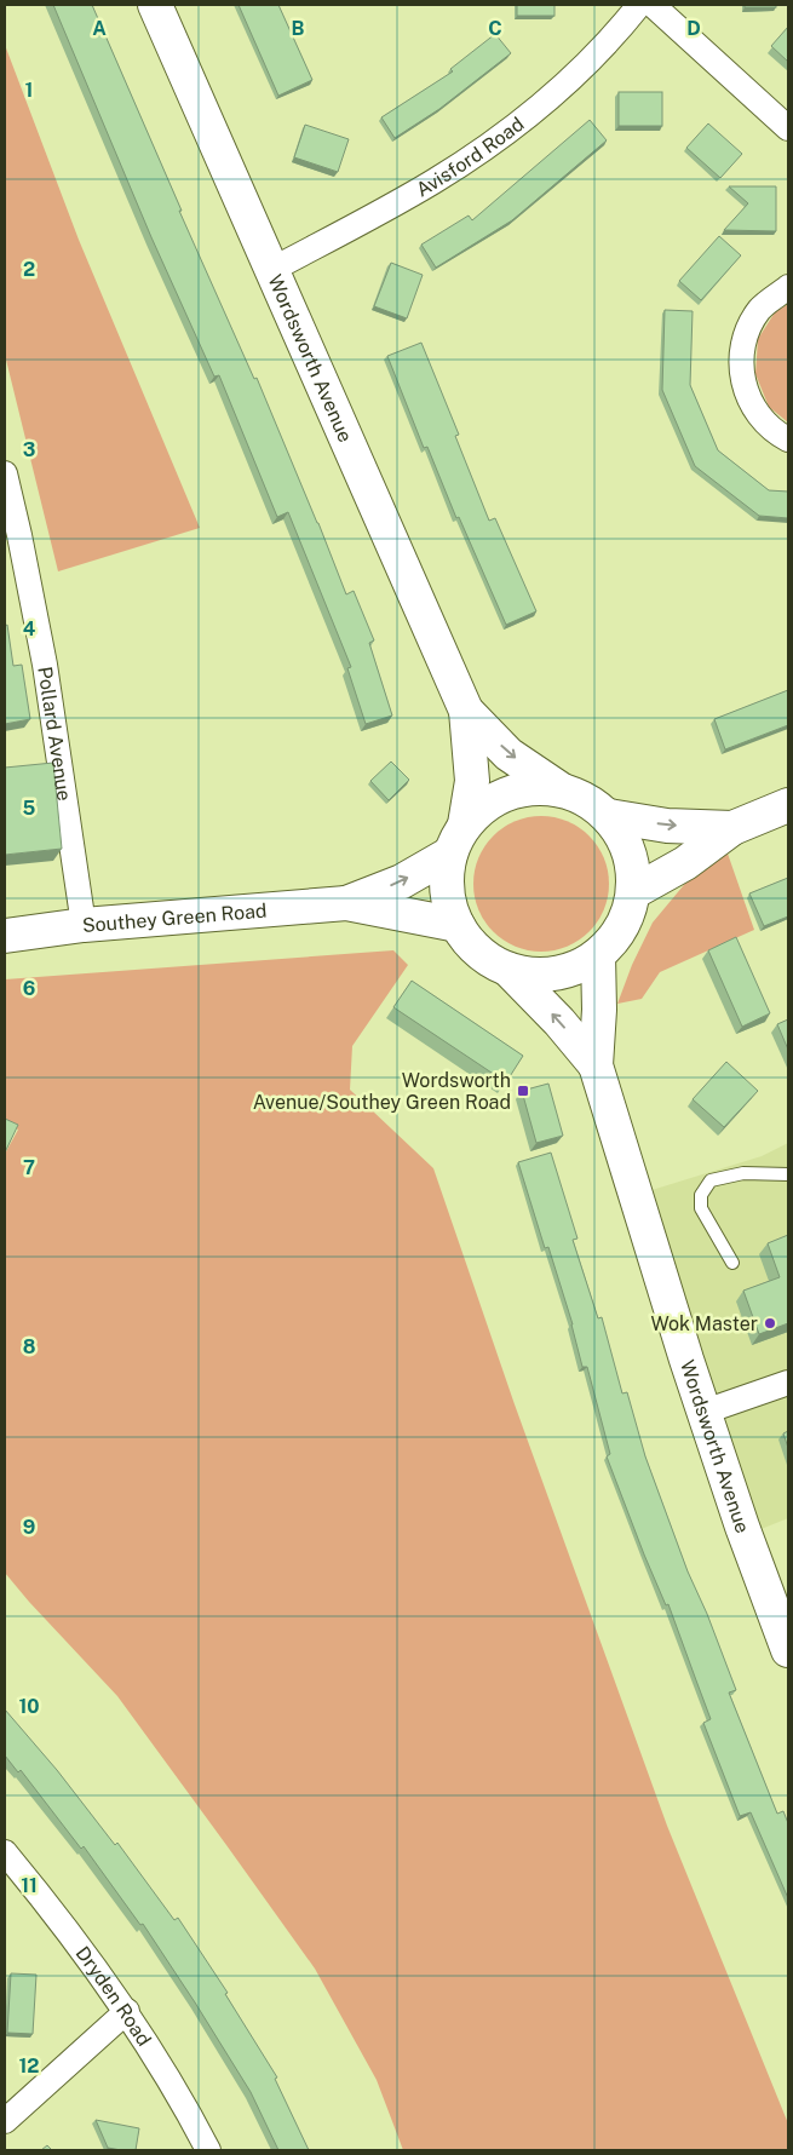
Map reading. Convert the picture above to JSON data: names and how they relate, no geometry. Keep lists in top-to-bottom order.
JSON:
{
  "streets": {
    "street": [
      "Avisford Road",
      "Wordsworth Avenue",
      "Pollard Avenue",
      "Southey Green Road",
      "Dryden Road"
    ]
  },
  "crossings": [
    ["Avisford Road", "Wordsworth Avenue"],
    ["Wordsworth Avenue", "Southey Green Road"],
    ["Pollard Avenue", "Southey Green Road"]
  ],
  "places": {
    "transit": ["Wordsworth Avenue/Southey Green Road"],
    "other": ["Wok Master"]
  },
  "grid": {
    "columns": [
      "A",
      "B",
      "C",
      "D"
    ],
    "rows": [
      "1",
      "2",
      "3",
      "4",
      "5",
      "6",
      "7",
      "8",
      "9",
      "10",
      "11",
      "12"
    ]
  }
}
